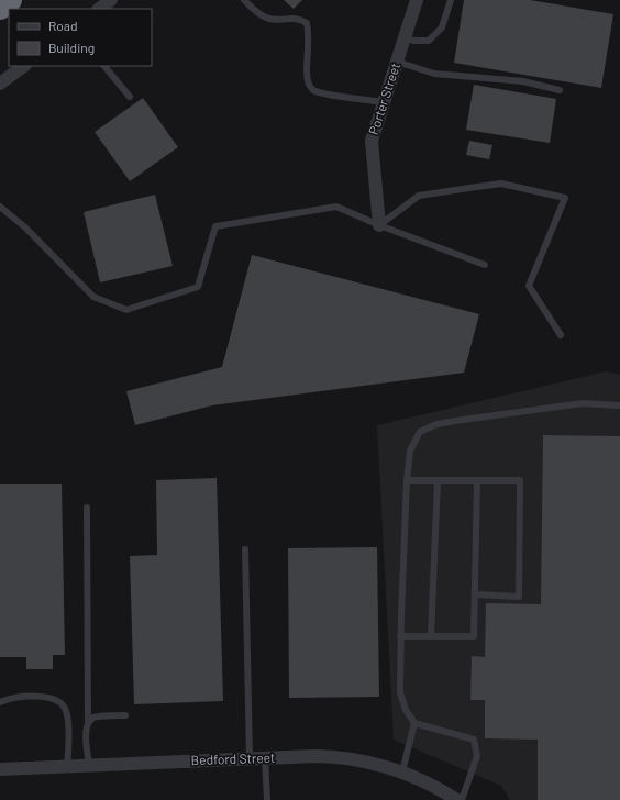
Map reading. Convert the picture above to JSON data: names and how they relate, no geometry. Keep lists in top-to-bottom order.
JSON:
{
  "streets": {
    "street": ["Porter Street", "Bedford Street"]
  },
  "legend": ["Road", "Building"]
}
